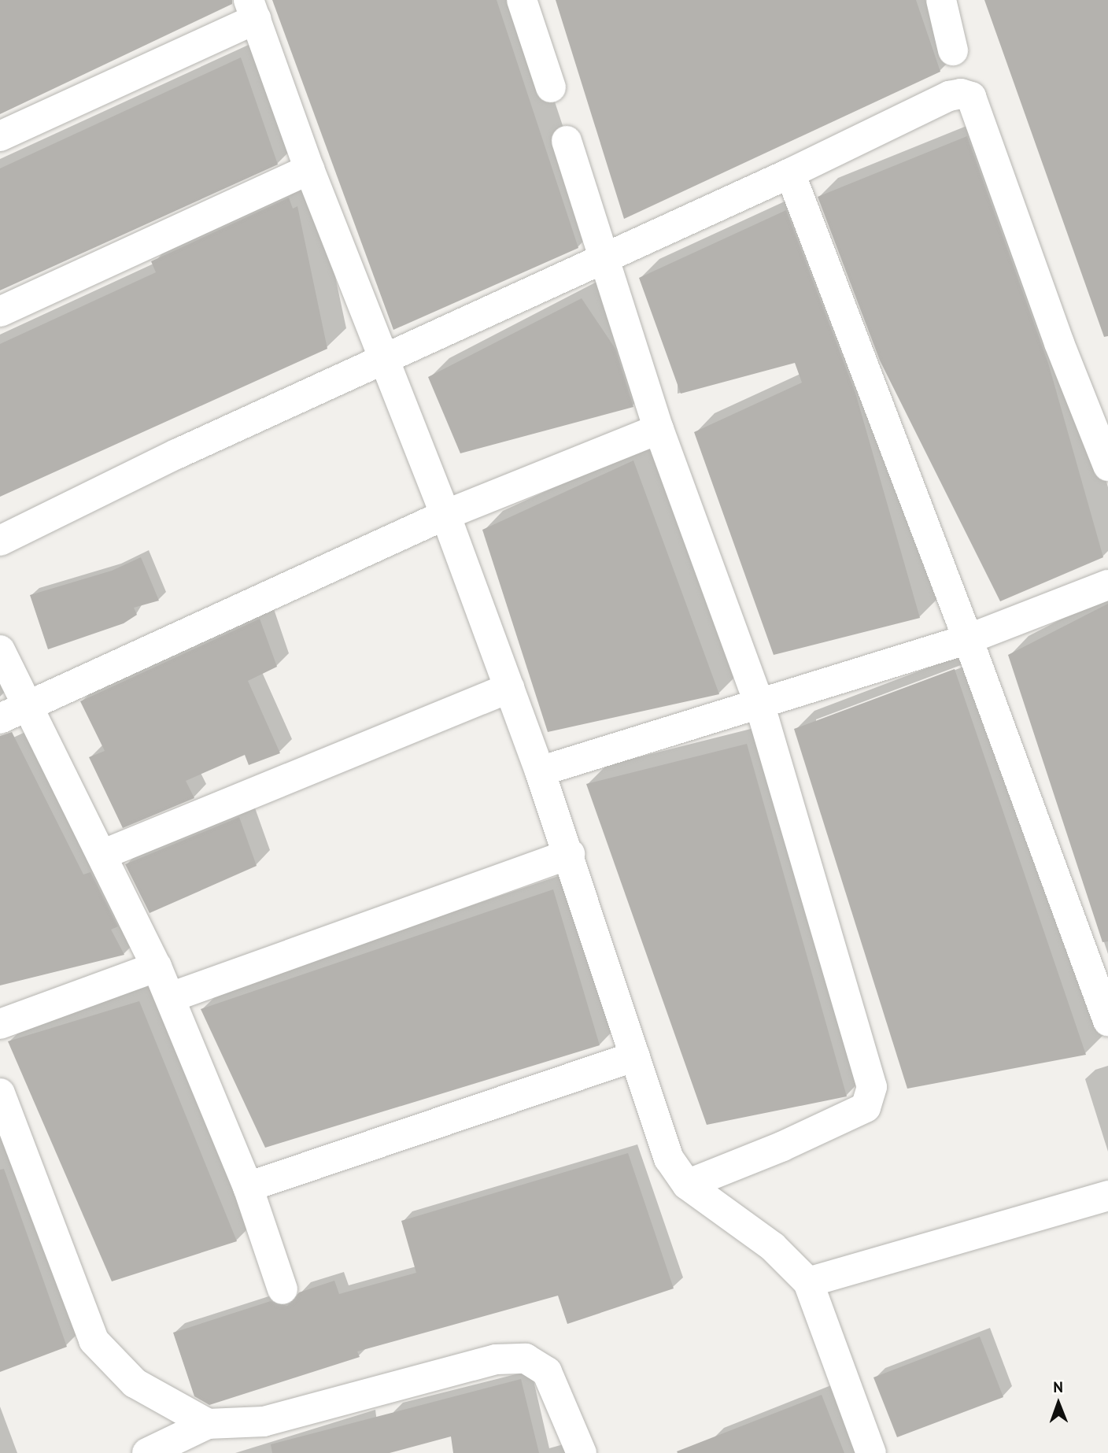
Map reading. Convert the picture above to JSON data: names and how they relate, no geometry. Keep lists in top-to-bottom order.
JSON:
{
  "north": "top"
}
